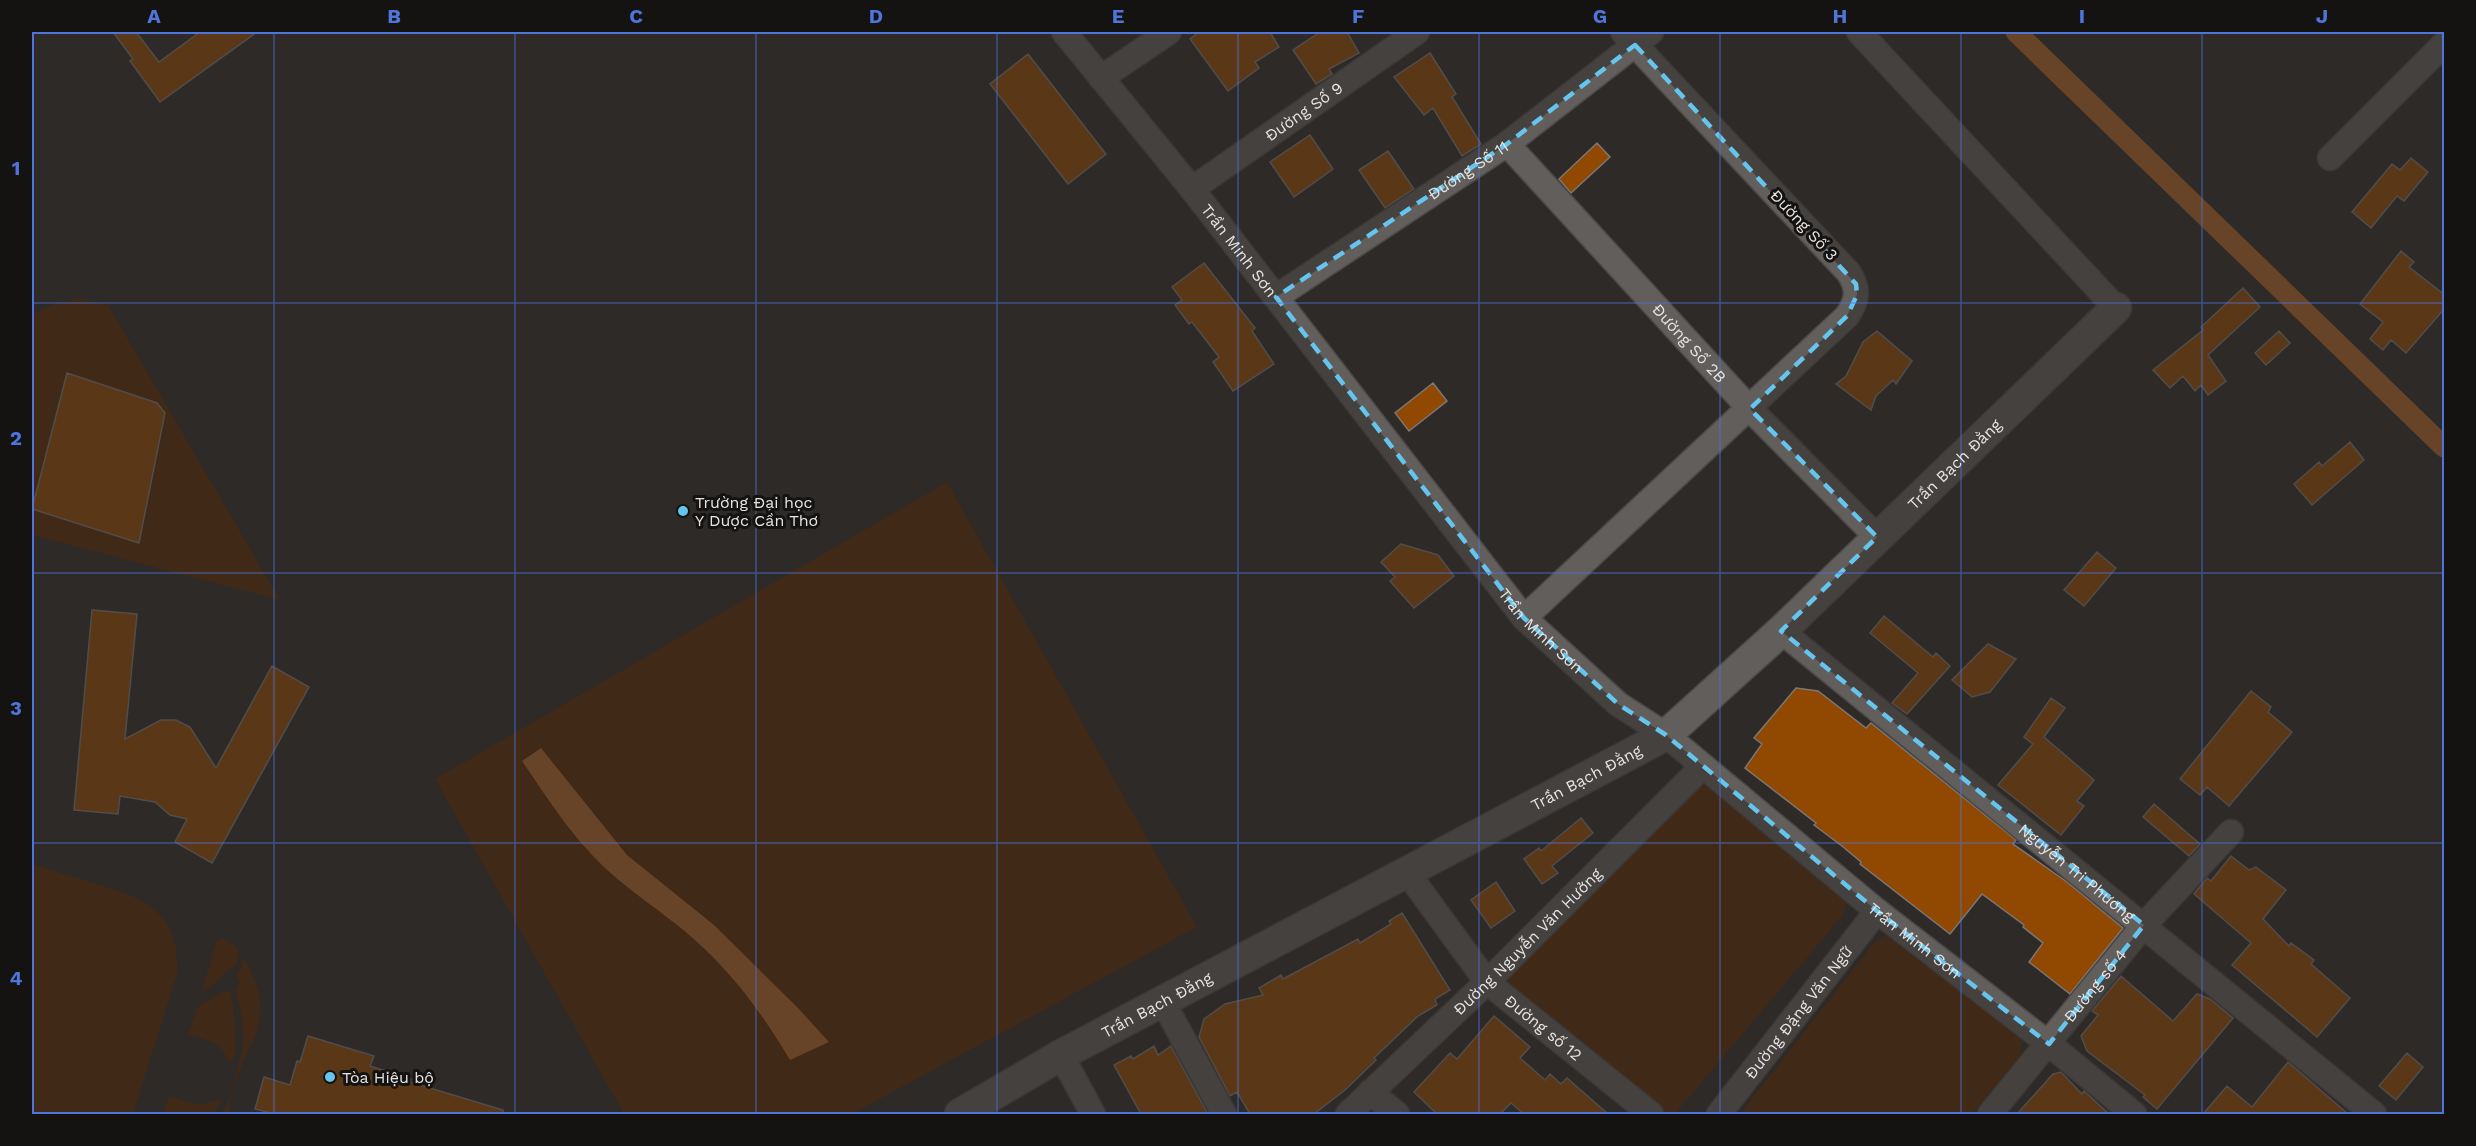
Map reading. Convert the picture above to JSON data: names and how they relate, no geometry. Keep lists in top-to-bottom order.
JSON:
{
  "streets": {
    "street": [
      "Đường Số 9",
      "Đường Số 11",
      "Đường Số 3",
      "Trần Minh Sơn",
      "Đường Số 2B",
      "Trần Bạch Đằng",
      "Nguyễn Tri Phương",
      "Đường Nguyễn Văn Hưởng",
      "Đường số 4",
      "Đường Đặng Văn Ngữ",
      "Đường số 12"
    ]
  },
  "crossings": [
    ["Đường Số 9", "Trần Minh Sơn"],
    ["Đường Số 11", "Đường Số 3"],
    ["Đường Số 11", "Trần Minh Sơn"],
    ["Đường Số 11", "Đường Số 2B"],
    ["Đường Số 3", "Đường Số 2B"],
    ["Trần Minh Sơn", "Trần Bạch Đằng"],
    ["Trần Minh Sơn", "Đường Nguyễn Văn Hưởng"],
    ["Trần Minh Sơn", "Đường số 4"],
    ["Trần Minh Sơn", "Đường Đặng Văn Ngữ"],
    ["Đường Số 2B", "Trần Bạch Đằng"],
    ["Trần Bạch Đằng", "Nguyễn Tri Phương"],
    ["Trần Bạch Đằng", "Đường số 12"],
    ["Nguyễn Tri Phương", "Đường số 4"],
    ["Đường Nguyễn Văn Hưởng", "Đường số 12"]
  ],
  "places": ["Trường Đại học Y Dược Cần Thơ", "Tòa Hiệu bộ"],
  "grid": {
    "columns": [
      "A",
      "B",
      "C",
      "D",
      "E",
      "F",
      "G",
      "H",
      "I",
      "J"
    ],
    "rows": [
      "1",
      "2",
      "3",
      "4"
    ]
  }
}
